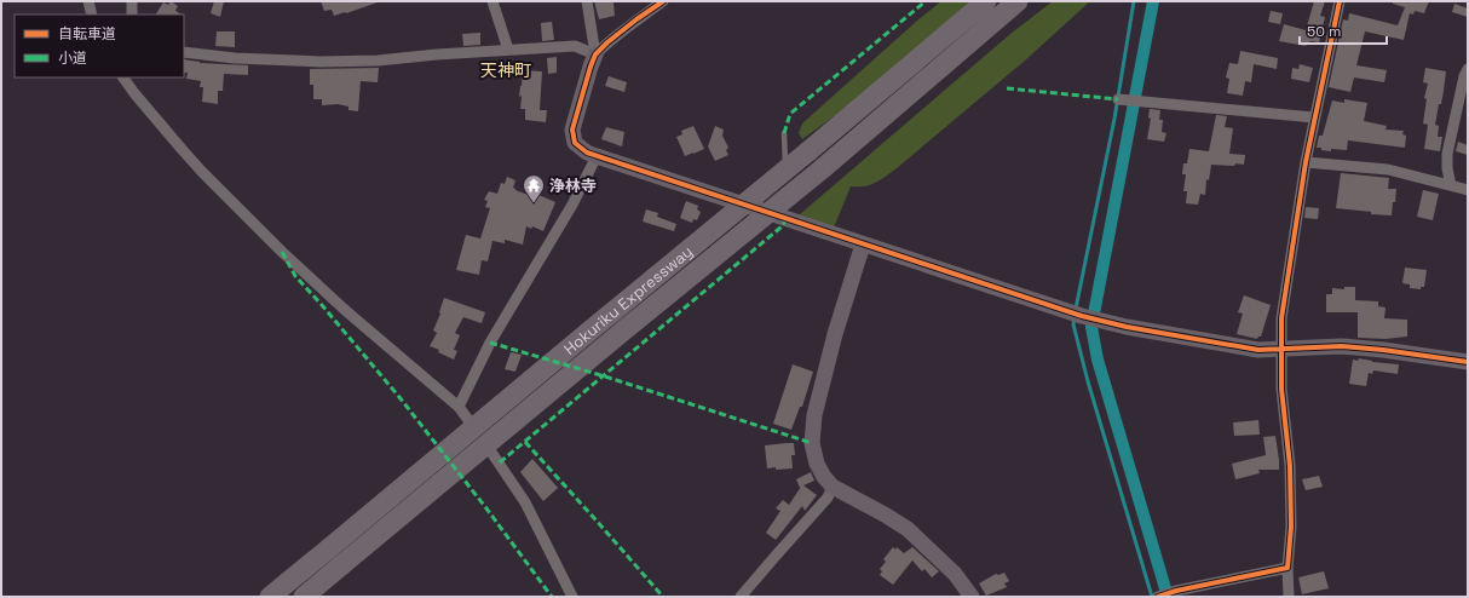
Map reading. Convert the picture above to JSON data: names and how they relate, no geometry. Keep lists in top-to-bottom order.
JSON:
{
  "streets": {
    "highway": ["Hokuriku Expressway"]
  },
  "districts": ["天神町"],
  "places": {
    "temple": ["浄林寺"]
  },
  "legend": ["自転車道", "小道"],
  "scale_bar": "50 m"
}
